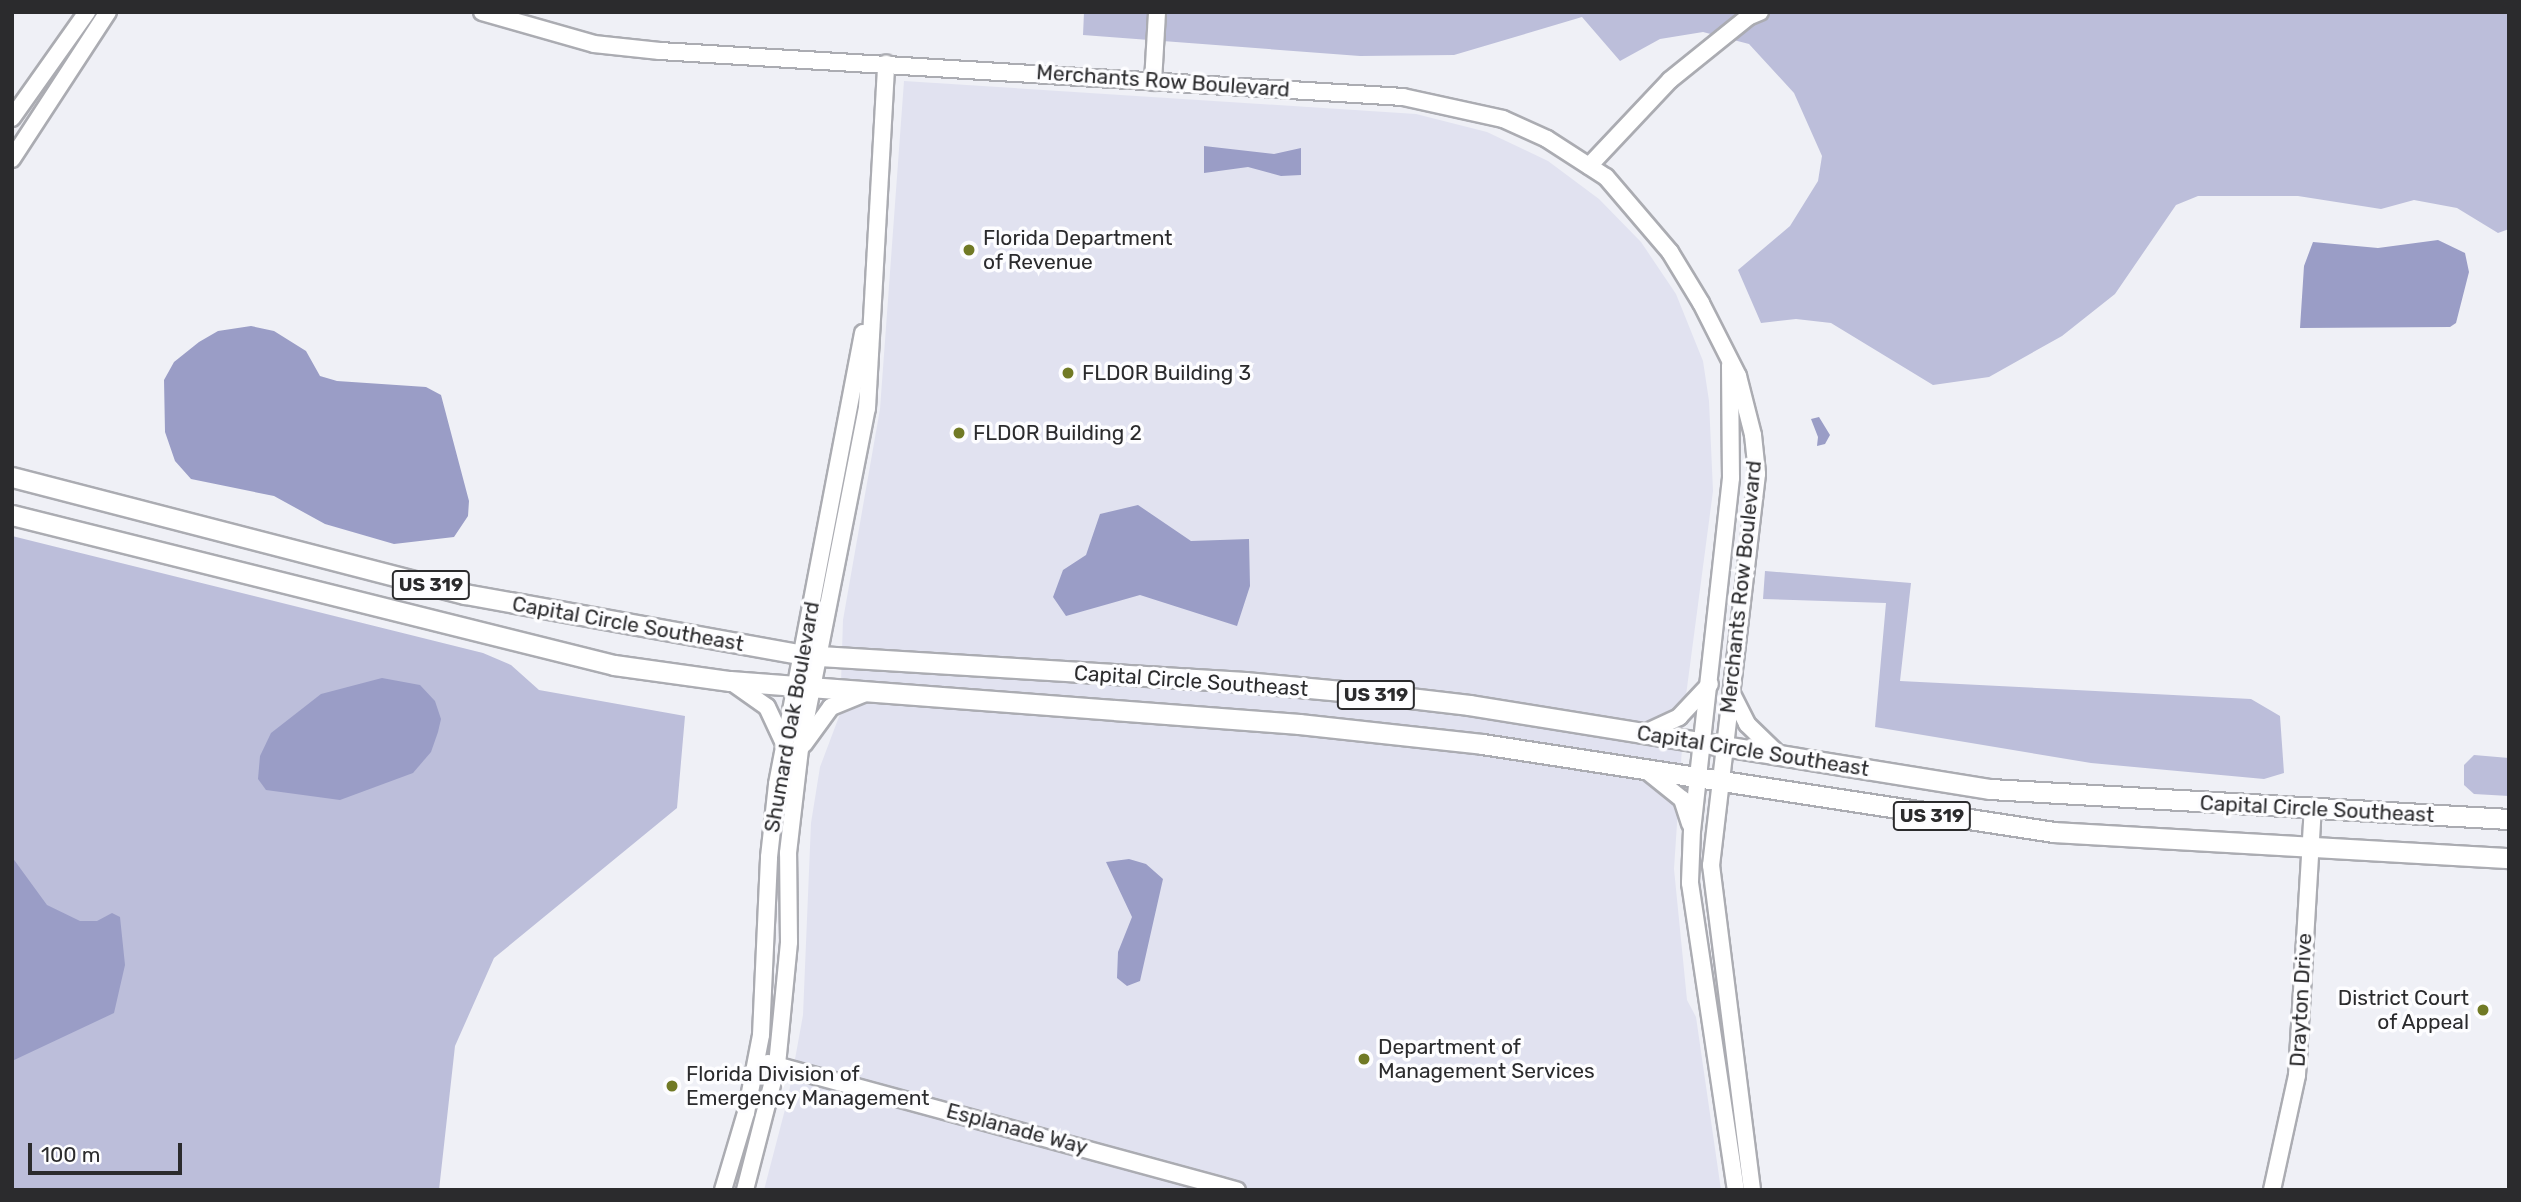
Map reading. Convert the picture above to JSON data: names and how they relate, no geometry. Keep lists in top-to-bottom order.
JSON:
{
  "streets": {
    "main road": ["US 319", "Capital Circle Southeast"],
    "street": [
      "Merchants Row Boulevard",
      "Shumard Oak Boulevard",
      "Drayton Drive",
      "Esplanade Way"
    ]
  },
  "crossings": [
    ["Merchants Row Boulevard", "Capital Circle Southeast"],
    ["Merchants Row Boulevard", "Shumard Oak Boulevard"],
    ["Capital Circle Southeast", "Shumard Oak Boulevard"],
    ["Capital Circle Southeast", "Drayton Drive"],
    ["Shumard Oak Boulevard", "Esplanade Way"]
  ],
  "places": [
    "Florida Department of Revenue",
    "FLDOR Building 3",
    "FLDOR Building 2",
    "District Court of Appeal",
    "Department of Management Services",
    "Florida Division of Emergency Management"
  ],
  "scale_bar": "100 m"
}
